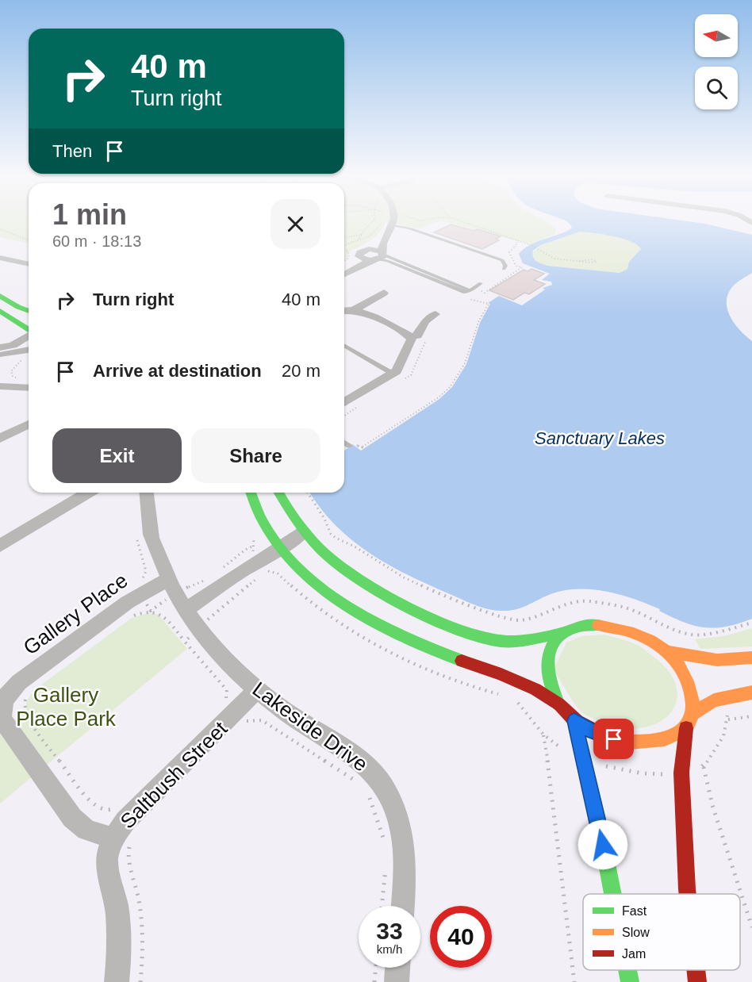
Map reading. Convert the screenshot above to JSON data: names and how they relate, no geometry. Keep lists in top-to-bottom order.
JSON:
{
  "streets": {
    "street": ["Gallery Place", "Lakeside Drive", "Saltbush Street"]
  },
  "crossings": [
    ["Gallery Place", "Lakeside Drive"],
    ["Gallery Place", "Saltbush Street"],
    ["Lakeside Drive", "Saltbush Street"]
  ],
  "water": ["Sanctuary Lakes"],
  "parks": ["Gallery Place Park"],
  "legend": ["Fast", "Slow", "Jam"],
  "north": "left",
  "page": {
    "turn": ["40 m", "Turn right"],
    "then": "Then",
    "heading": ["1 min", "60 m · 18:13"],
    "list": [
      {
        "name": "Turn right",
        "value": "40 m"
      },
      {
        "name": "Arrive at destination",
        "value": "20 m"
      }
    ],
    "buttons": ["Exit", "Share"],
    "speed": "33 km/h",
    "limit": "40"
  }
}
